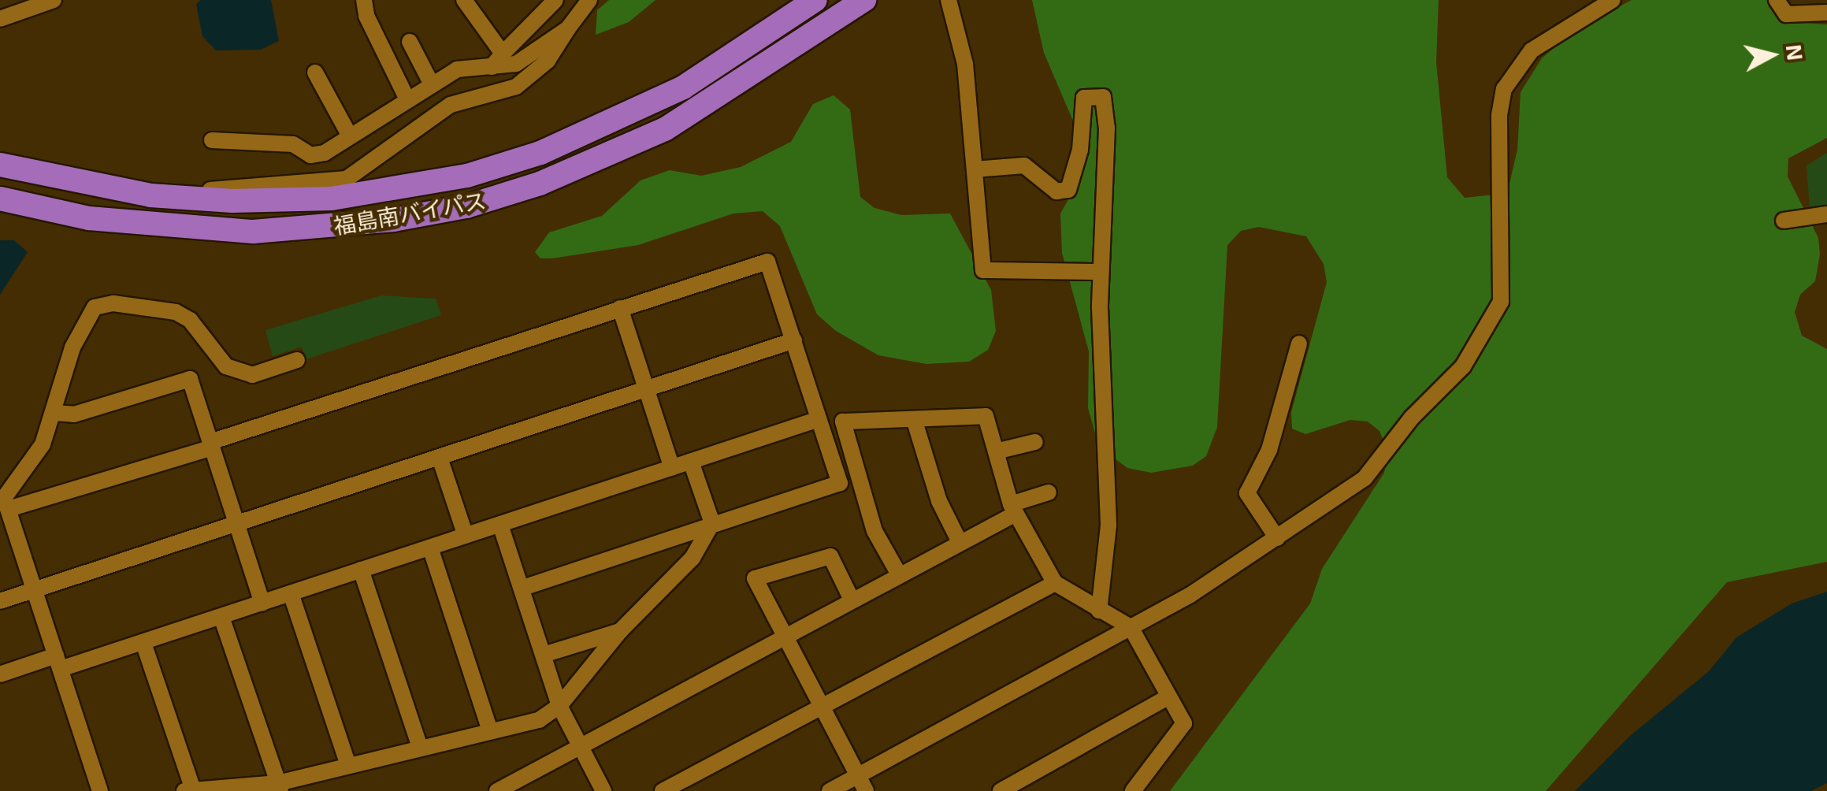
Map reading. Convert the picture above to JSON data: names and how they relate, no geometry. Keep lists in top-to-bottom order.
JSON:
{
  "streets": {
    "highway": ["福島南バイパス"]
  },
  "north": "right"
}
